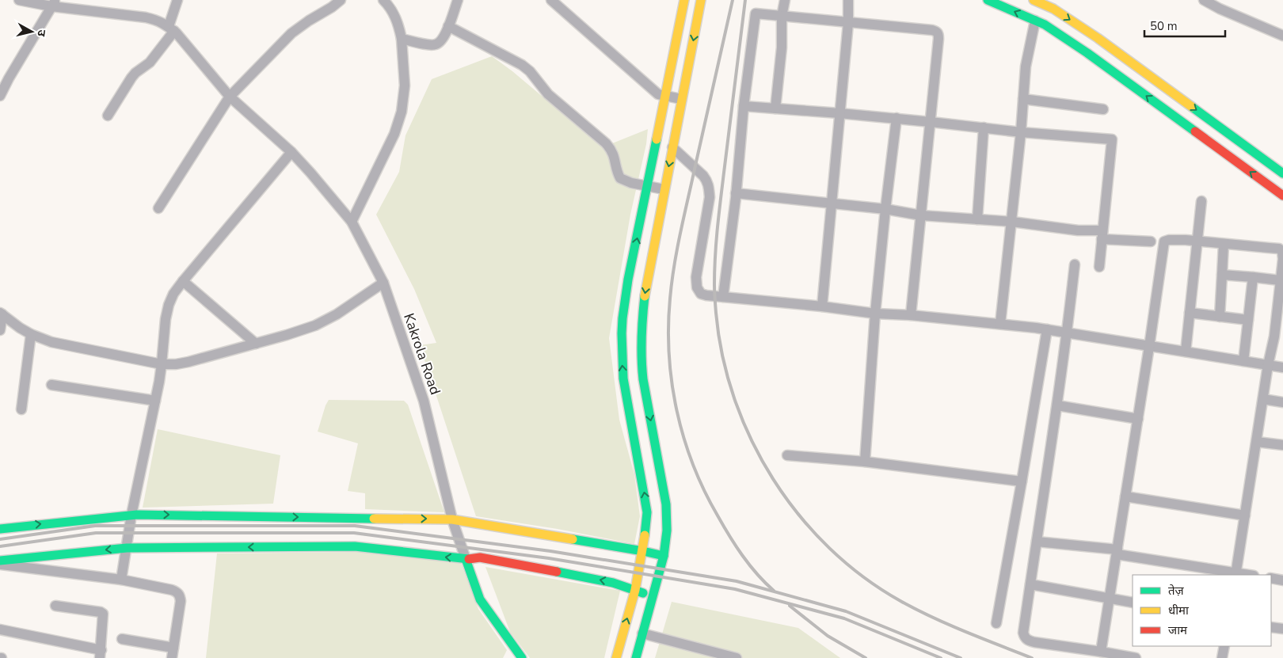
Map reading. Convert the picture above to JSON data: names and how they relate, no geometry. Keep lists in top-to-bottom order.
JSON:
{
  "streets": {
    "street": ["Kakrola Road"]
  },
  "legend": ["तेज़", "धीमा", "जाम"],
  "scale_bar": "50 m",
  "north": "right"
}
